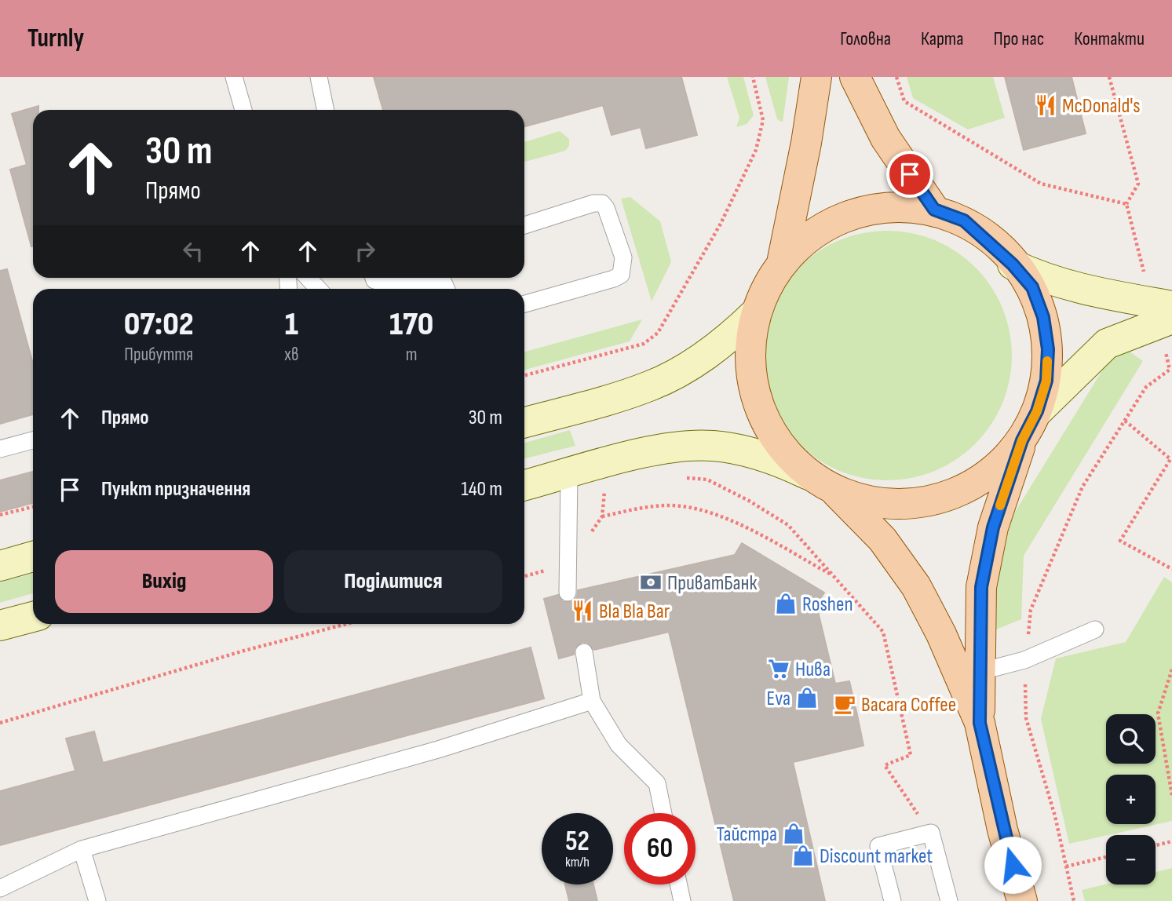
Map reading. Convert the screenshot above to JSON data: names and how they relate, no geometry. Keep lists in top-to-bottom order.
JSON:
{
  "places": {
    "restaurant": ["McDonald's", "Bla Bla Bar"],
    "bank": ["ПриватБанк"],
    "shop": [
      "Roshen",
      "Eva",
      "Тайстра",
      "Discount market"
    ],
    "supermarket": ["Нива"],
    "cafe": ["Bacara Coffee"]
  },
  "page": {
    "header": "Turnly",
    "nav": [
      "Головна",
      "Карта",
      "Про нас",
      "Контакти"
    ],
    "turn": ["30 m", "Прямо"],
    "eta": [
      "07:02",
      "Прибуття",
      "1",
      "хв",
      "170",
      "m"
    ],
    "list": [
      {
        "name": "Прямо",
        "value": "30 m"
      },
      {
        "name": "Пункт призначення",
        "value": "140 m"
      }
    ],
    "buttons": ["Вихід", "Поділитися"],
    "map_buttons": ["+", "−"],
    "speed": "52 km/h",
    "limit": "60"
  }
}
